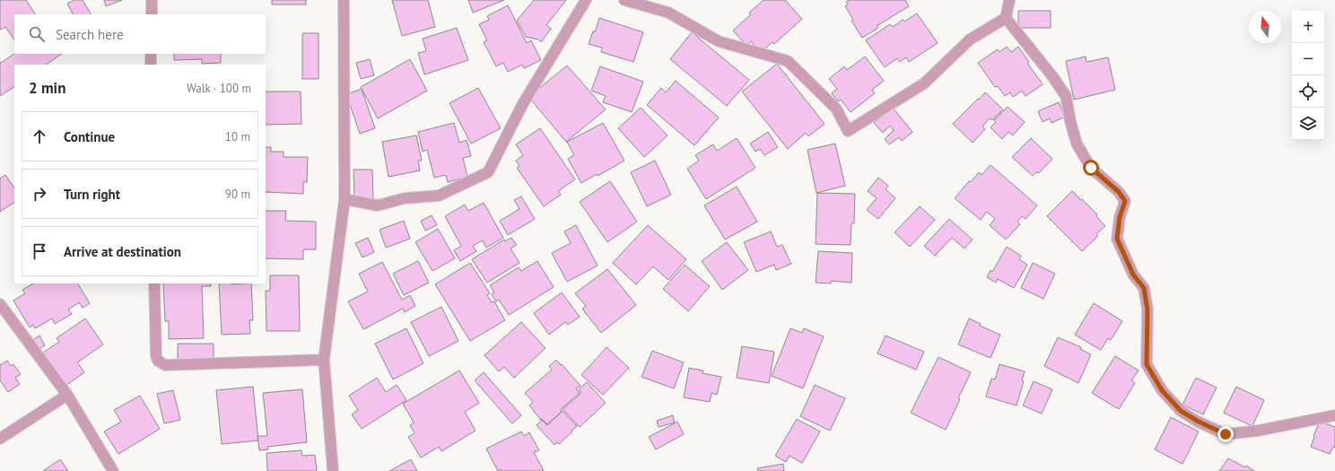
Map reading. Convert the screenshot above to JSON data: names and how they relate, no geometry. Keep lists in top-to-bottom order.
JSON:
{
  "north": "top",
  "page": {
    "map_buttons": ["+", "−"],
    "search": "Search here",
    "heading": ["2 min", "Walk · 100 m"],
    "list": [
      ["Continue", "10 m"],
      ["Turn right", "90 m"],
      "Arrive at destination"
    ]
  }
}
